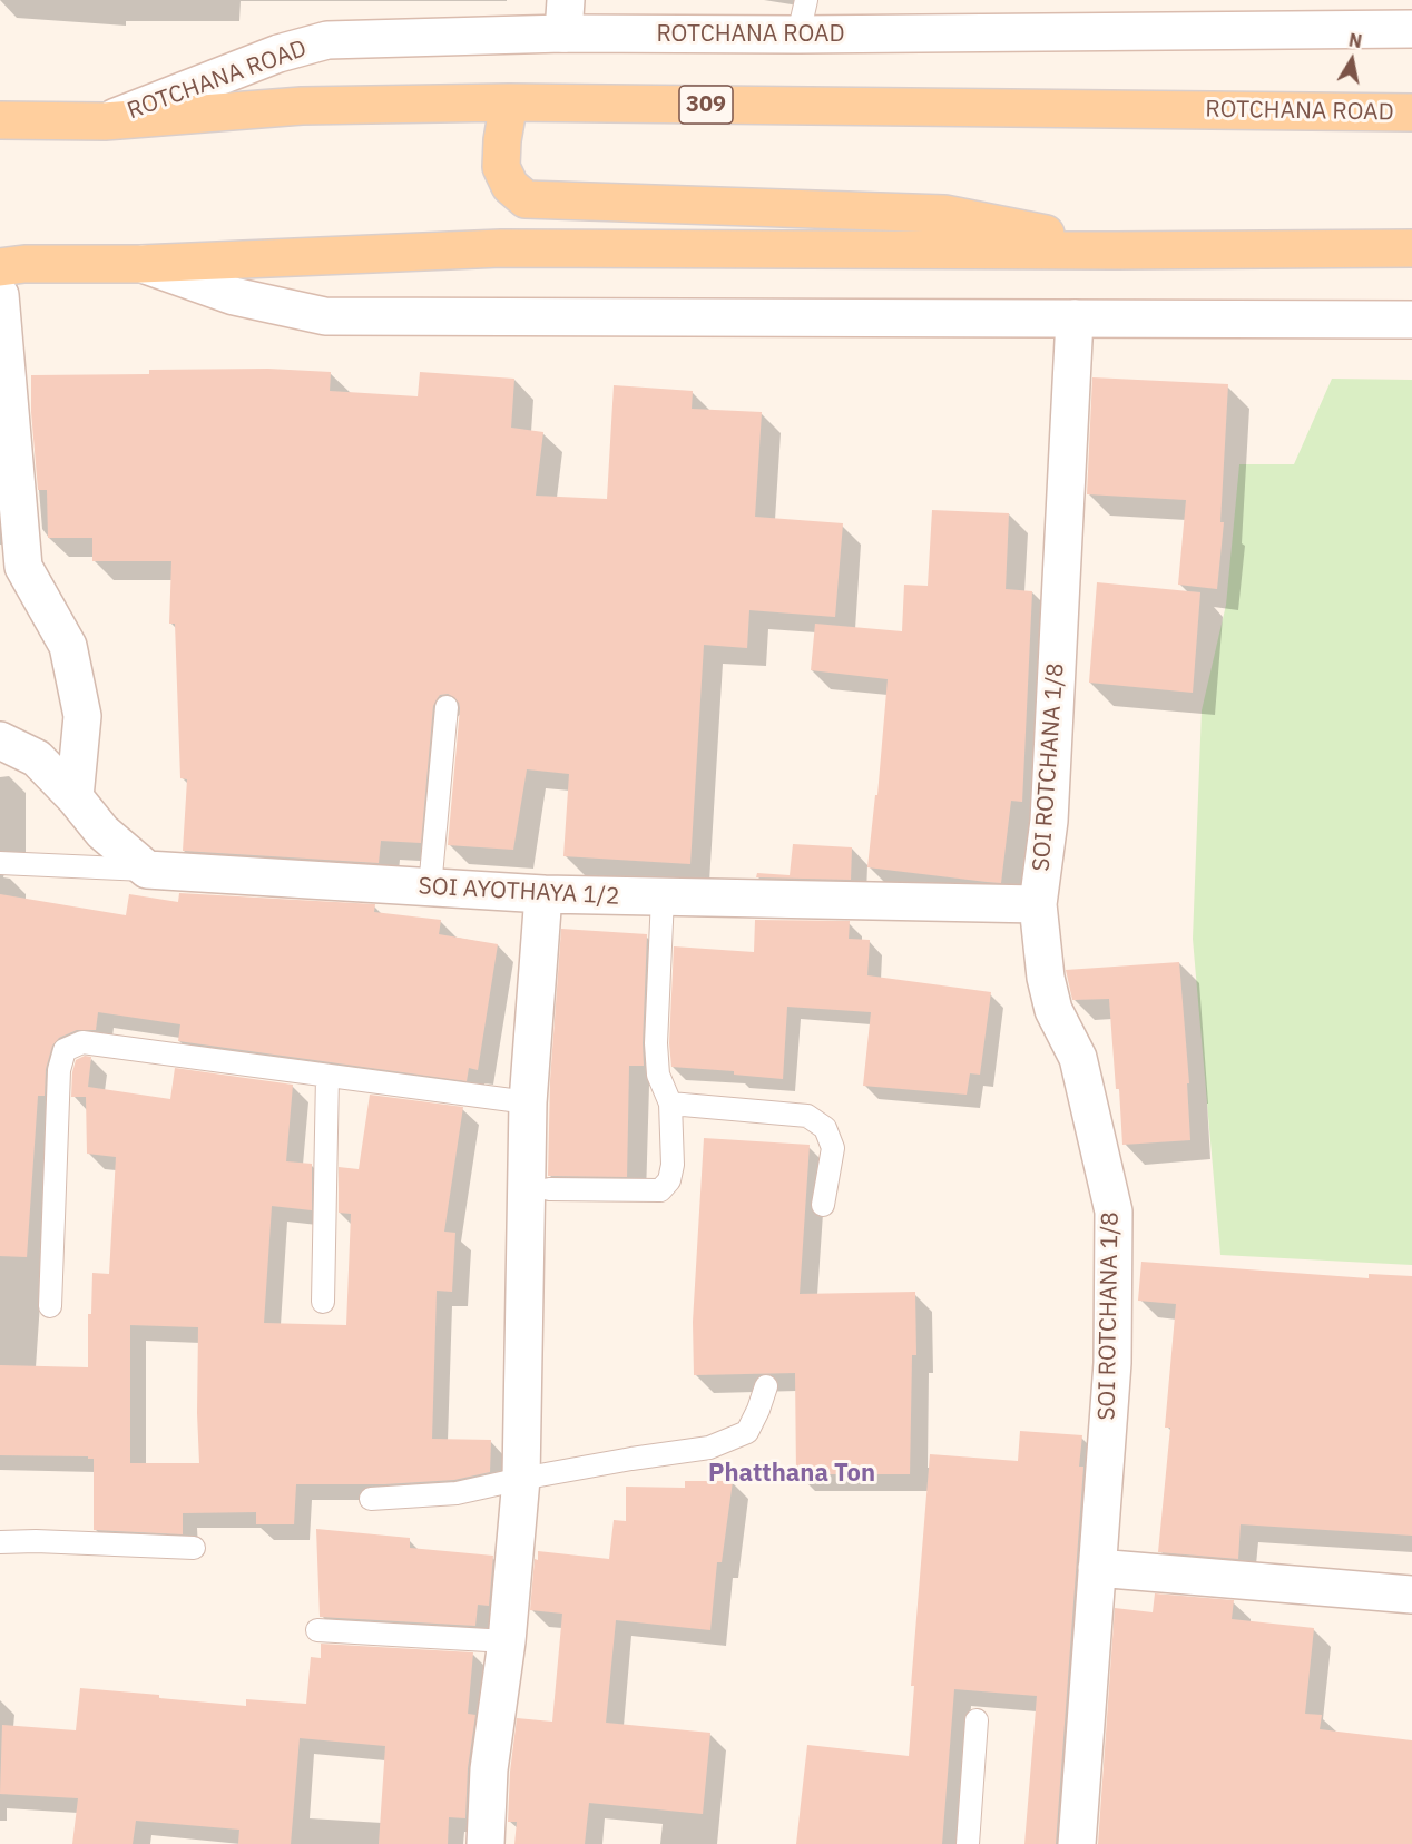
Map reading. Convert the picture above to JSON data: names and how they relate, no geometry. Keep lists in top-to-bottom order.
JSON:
{
  "streets": {
    "main road": ["ROTCHANA ROAD", "309"],
    "street": ["SOI ROTCHANA 1/8", "SOI AYOTHAYA 1/2"]
  },
  "crossings": [
    ["SOI ROTCHANA 1/8", "SOI AYOTHAYA 1/2"]
  ],
  "districts": ["Phatthana Ton"],
  "north": "top"
}
